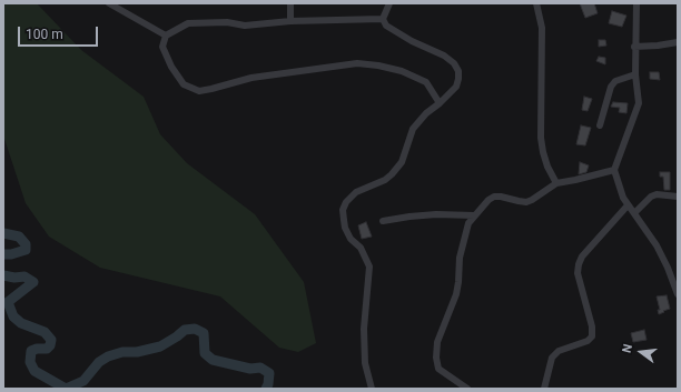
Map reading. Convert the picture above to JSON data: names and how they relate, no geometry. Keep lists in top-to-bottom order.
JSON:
{
  "scale_bar": "100 m",
  "north": "left"
}
